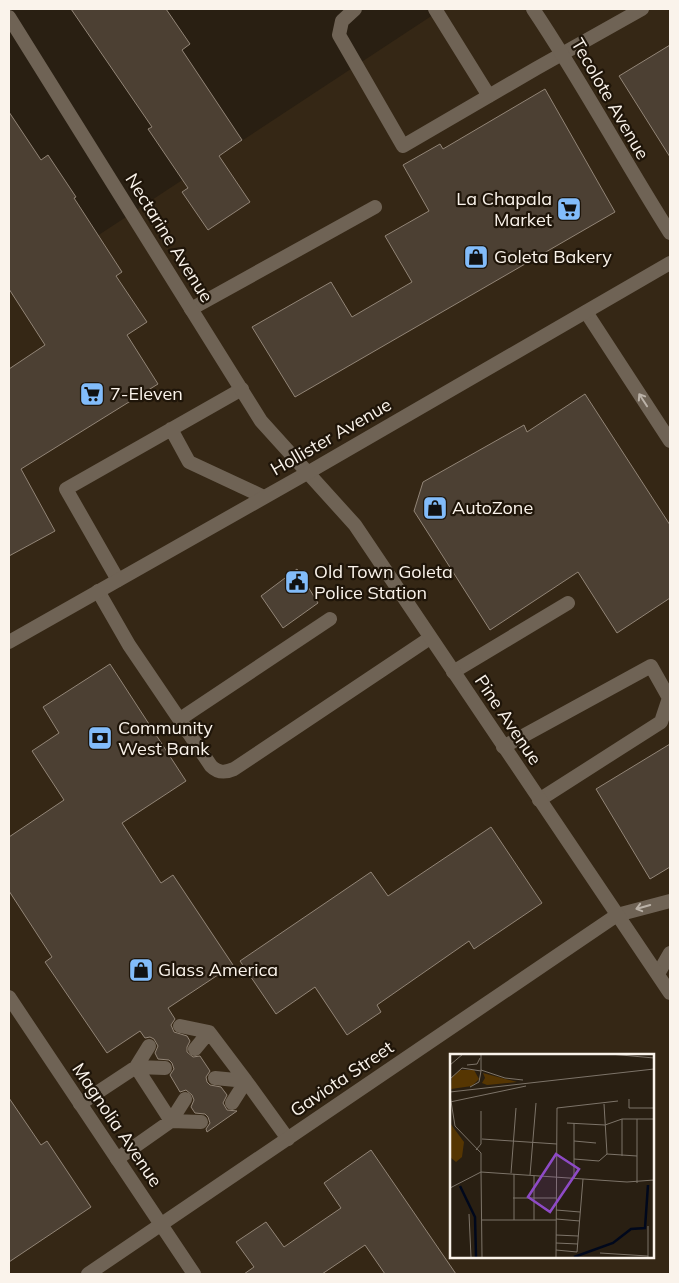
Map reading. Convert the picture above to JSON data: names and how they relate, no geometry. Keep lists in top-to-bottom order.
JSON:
{
  "streets": {
    "street": [
      "Tecolote Avenue",
      "Nectarine Avenue",
      "Hollister Avenue",
      "Pine Avenue",
      "Gaviota Street",
      "Magnolia Avenue"
    ]
  },
  "crossings": [
    ["Nectarine Avenue", "Hollister Avenue"],
    ["Nectarine Avenue", "Pine Avenue"],
    ["Hollister Avenue", "Pine Avenue"],
    ["Pine Avenue", "Gaviota Street"],
    ["Gaviota Street", "Magnolia Avenue"]
  ],
  "places": {
    "supermarket": ["La Chapala Market", "7-Eleven"],
    "shop": ["Goleta Bakery", "AutoZone", "Glass America"],
    "public building": ["Old Town Goleta Police Station"],
    "bank": ["Community West Bank"]
  }
}
